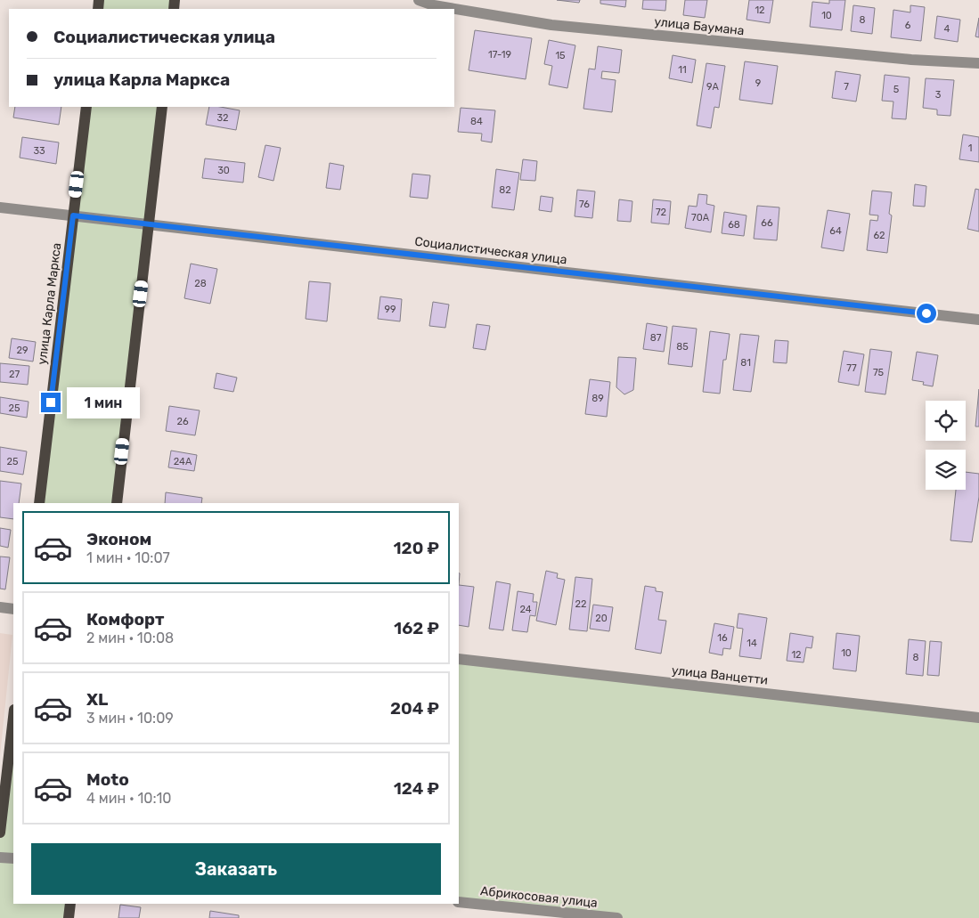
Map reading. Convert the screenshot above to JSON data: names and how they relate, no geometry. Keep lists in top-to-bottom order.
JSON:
{
  "streets": {
    "main road": ["улица Карла Маркса"],
    "street": [
      "улица Баумана",
      "Социалистическая улица",
      "улица Ванцетти",
      "Абрикосовая улица"
    ]
  },
  "crossings": [
    ["Социалистическая улица", "улица Карла Маркса"]
  ],
  "house_numbers": [
    "12",
    "10",
    "8",
    "6",
    "4",
    "17-19",
    "15",
    "11",
    "9",
    "9А",
    "7",
    "5",
    "3",
    "32",
    "84",
    "1",
    "33",
    "30",
    "82",
    "76",
    "72",
    "70А",
    "66",
    "68",
    "64",
    "62",
    "28",
    "99",
    "87",
    "85",
    "29",
    "81",
    "77",
    "75",
    "27",
    "89",
    "25",
    "26",
    "25",
    "24А",
    "22",
    "24",
    "20",
    "16",
    "14",
    "10",
    "12",
    "8"
  ],
  "page": {
    "banner": ["Социалистическая улица", "улица Карла Маркса"],
    "bubble": "1 мин",
    "list": [
      {
        "name": "Эконом",
        "note": "1 мин · 10:07",
        "value": "120 ₽"
      },
      {
        "name": "Комфорт",
        "note": "2 мин · 10:08",
        "value": "162 ₽"
      },
      {
        "name": "XL",
        "note": "3 мин · 10:09",
        "value": "204 ₽"
      },
      {
        "name": "Moto",
        "note": "4 мин · 10:10",
        "value": "124 ₽"
      }
    ],
    "buttons": "Заказать"
  }
}
